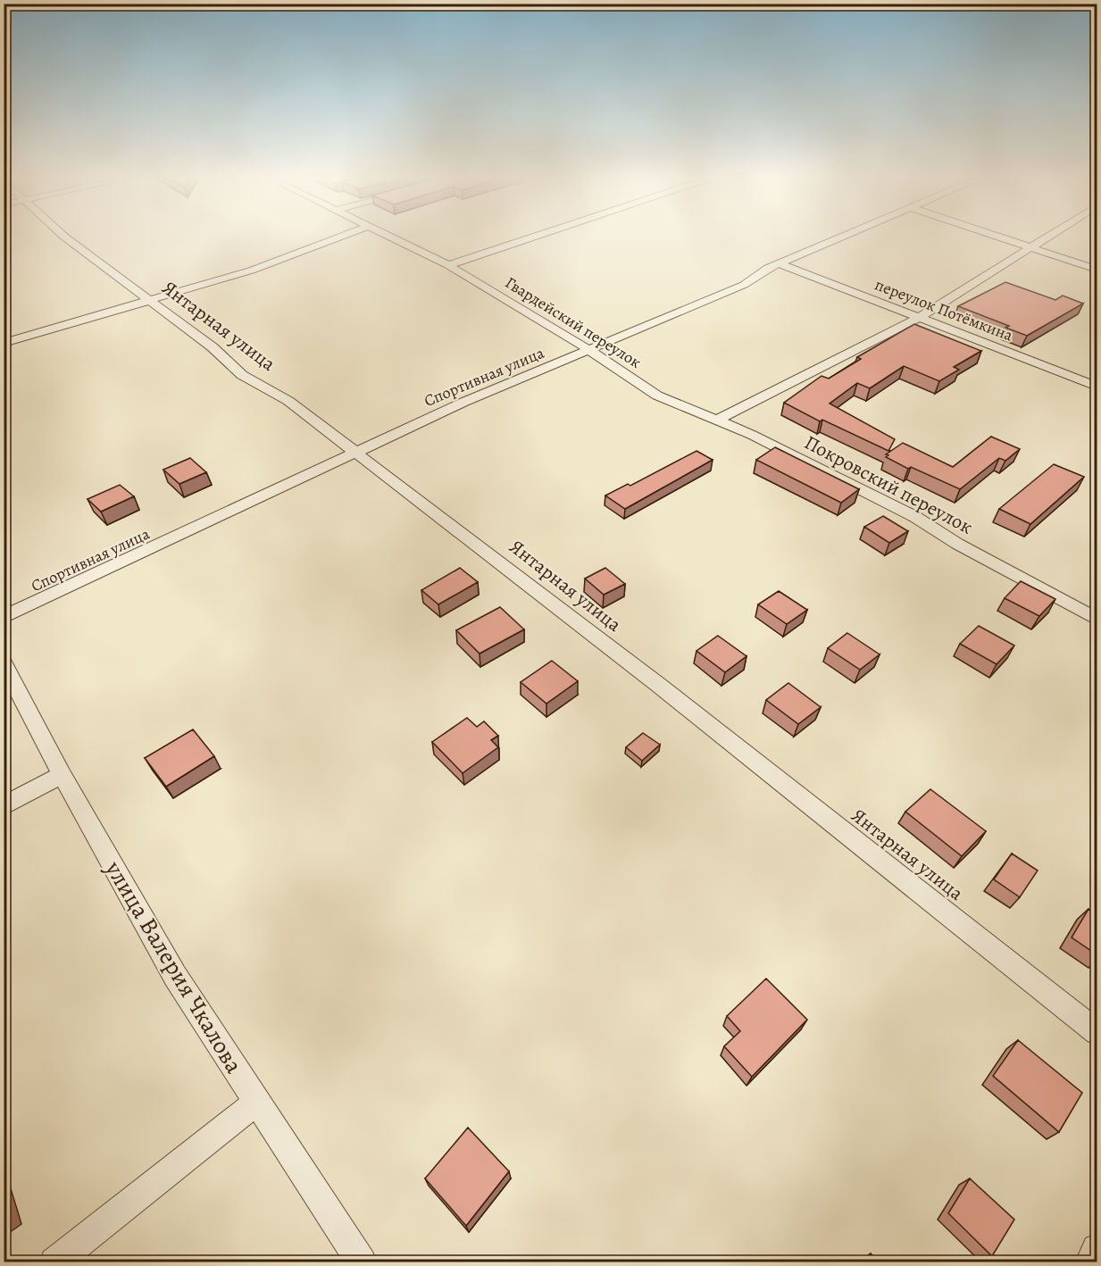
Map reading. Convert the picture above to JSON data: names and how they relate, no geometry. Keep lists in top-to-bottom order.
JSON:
{
  "streets": {
    "street": [
      "переулок Потёмкина",
      "Гвардейский переулок",
      "Янтарная улица",
      "Спортивная улица",
      "Покровский переулок",
      "улица Валерия Чкалова"
    ]
  },
  "crossings": [
    ["переулок Потёмкина", "Спортивная улица"],
    ["Гвардейский переулок", "Спортивная улица"],
    ["Гвардейский переулок", "Покровский переулок"],
    ["Янтарная улица", "Спортивная улица"]
  ]
}
